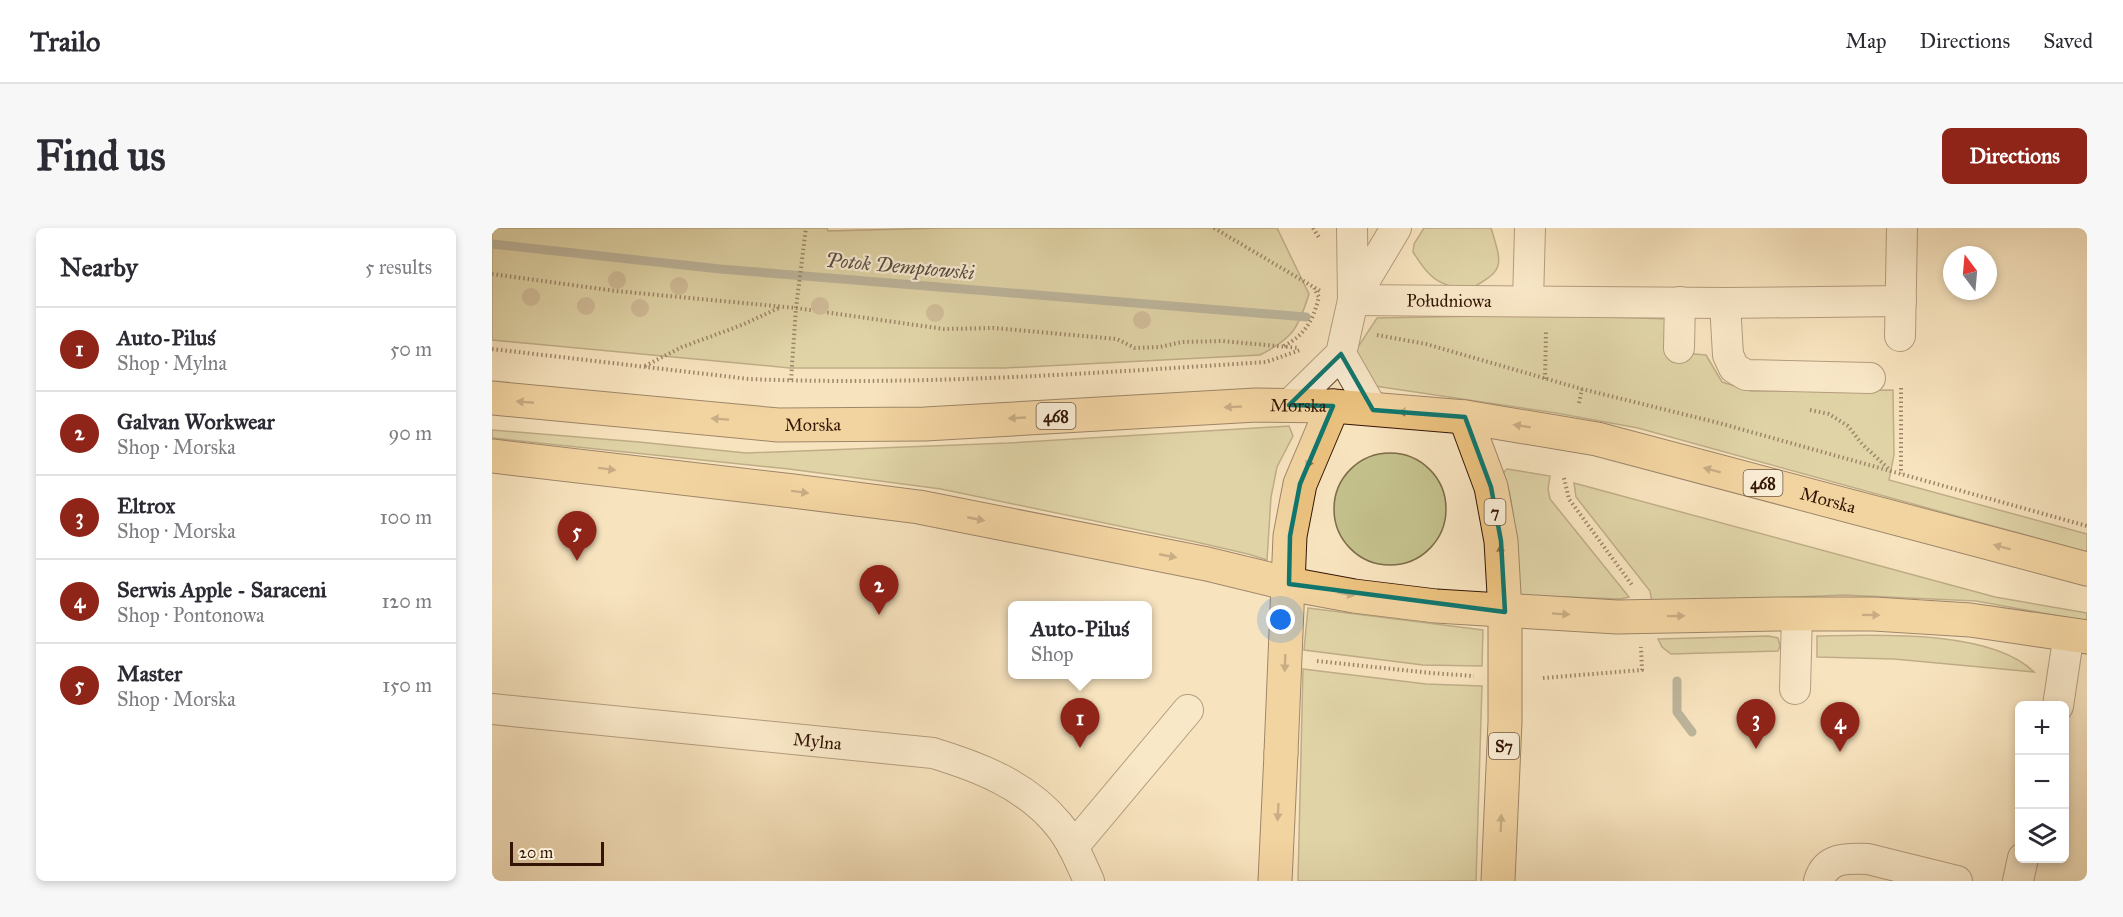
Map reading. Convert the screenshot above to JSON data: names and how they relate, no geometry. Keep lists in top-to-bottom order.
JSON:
{
  "streets": {
    "main road": [
      "Morska",
      "468",
      "7",
      "S7"
    ],
    "street": ["Południowa", "Mylna"]
  },
  "crossings": [
    ["Morska", "7"],
    ["7", "S7"]
  ],
  "water": ["Potok Demptowski"],
  "scale_bar": "20 m",
  "north": "top",
  "page": {
    "header": "Trailo",
    "nav": ["Map", "Directions", "Saved"],
    "buttons": "Directions",
    "title": "Find us",
    "heading": ["Nearby", "5 results"],
    "list": [
      {
        "mark": "1",
        "name": "Auto-Piluś",
        "note": "Shop · Mylna",
        "value": "50 m"
      },
      {
        "mark": "2",
        "name": "Galvan Workwear",
        "note": "Shop · Morska",
        "value": "90 m"
      },
      {
        "mark": "3",
        "name": "Eltrox",
        "note": "Shop · Morska",
        "value": "100 m"
      },
      {
        "mark": "4",
        "name": "Serwis Apple - Saraceni",
        "note": "Shop · Pontonowa",
        "value": "120 m"
      },
      {
        "mark": "5",
        "name": "Master",
        "note": "Shop · Morska",
        "value": "150 m"
      }
    ],
    "pins": [
      "5",
      "2",
      "1",
      "3",
      "4"
    ],
    "popup": ["Auto-Piluś", "Shop"],
    "map_buttons": ["+", "−"],
    "scale": "20 m"
  }
}
